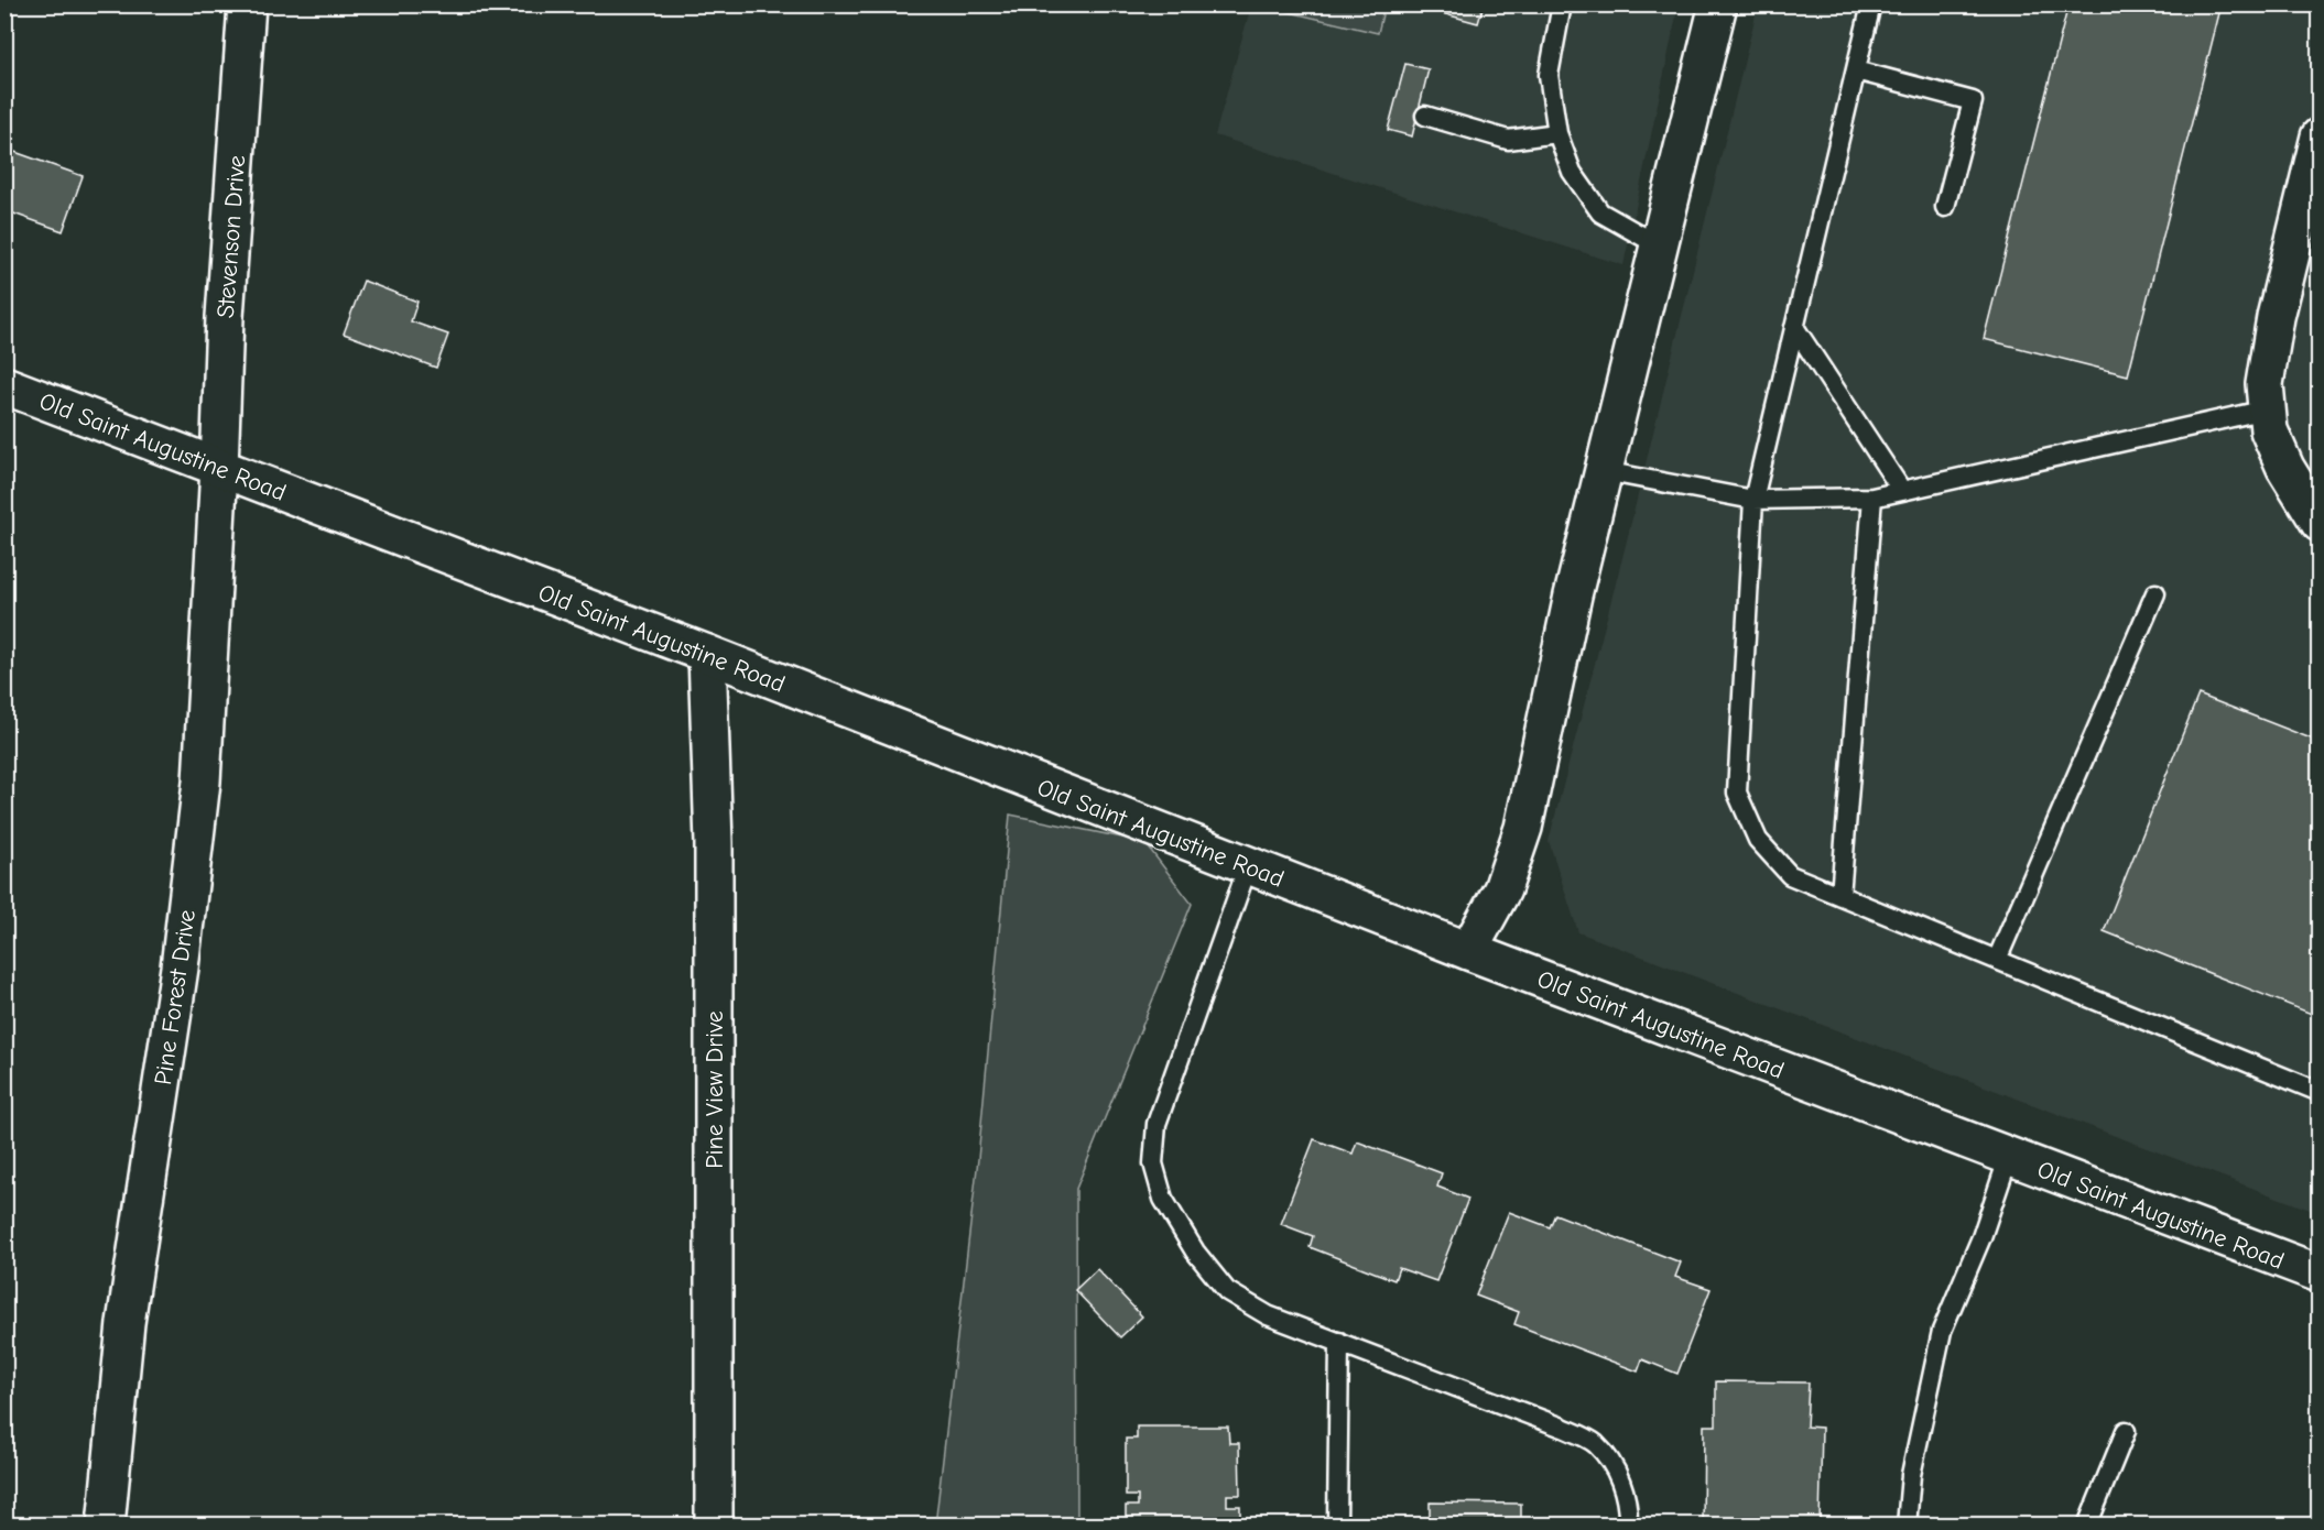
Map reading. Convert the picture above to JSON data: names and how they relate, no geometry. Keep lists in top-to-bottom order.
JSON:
{
  "streets": {
    "street": [
      "Stevenson Drive",
      "Old Saint Augustine Road",
      "Pine Forest Drive",
      "Pine View Drive"
    ]
  },
  "crossings": [
    ["Stevenson Drive", "Old Saint Augustine Road"],
    ["Stevenson Drive", "Pine Forest Drive"],
    ["Old Saint Augustine Road", "Pine Forest Drive"],
    ["Old Saint Augustine Road", "Pine View Drive"]
  ]
}
